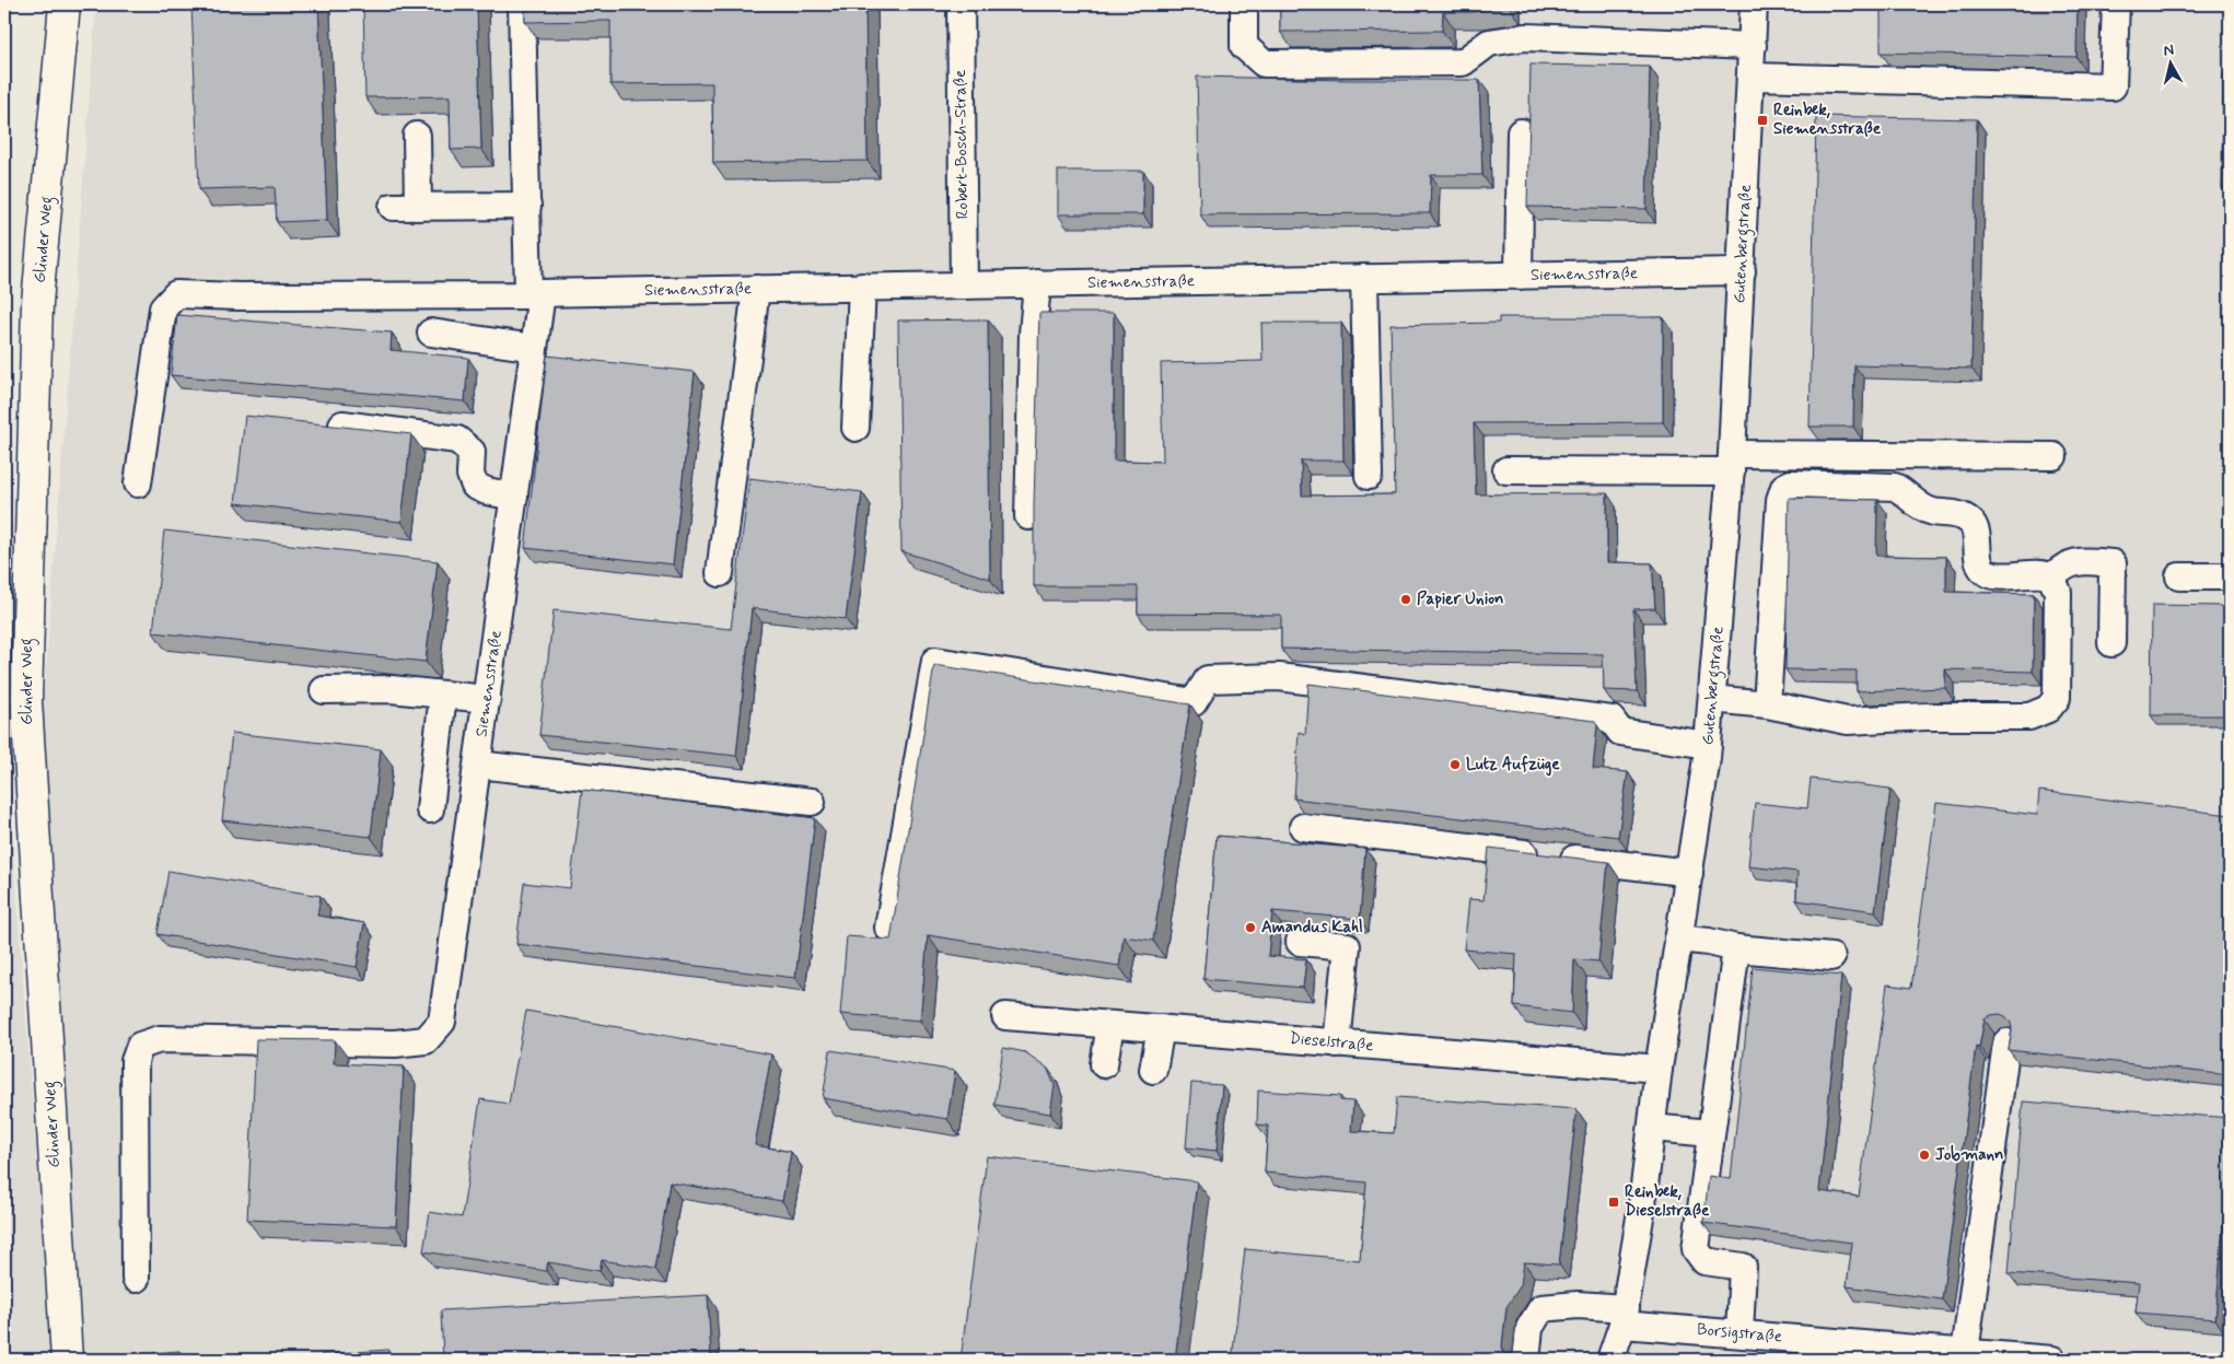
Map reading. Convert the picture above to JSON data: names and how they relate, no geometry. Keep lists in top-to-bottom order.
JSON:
{
  "streets": {
    "main road": ["Glinder Weg"],
    "street": [
      "Robert-Bosch-Straße",
      "Gutenbergstraße",
      "Siemensstraße",
      "Dieselstraße",
      "Borsigstraße"
    ]
  },
  "crossings": [
    ["Robert-Bosch-Straße", "Siemensstraße"],
    ["Gutenbergstraße", "Siemensstraße"],
    ["Gutenbergstraße", "Dieselstraße"],
    ["Gutenbergstraße", "Borsigstraße"]
  ],
  "places": {
    "transit": ["Reinbek, Siemensstraße", "Reinbek, Dieselstraße"],
    "other": [
      "Papier Union",
      "Lutz Aufzüge",
      "Amandus Kahl",
      "Jobmann"
    ]
  },
  "north": "top"
}
